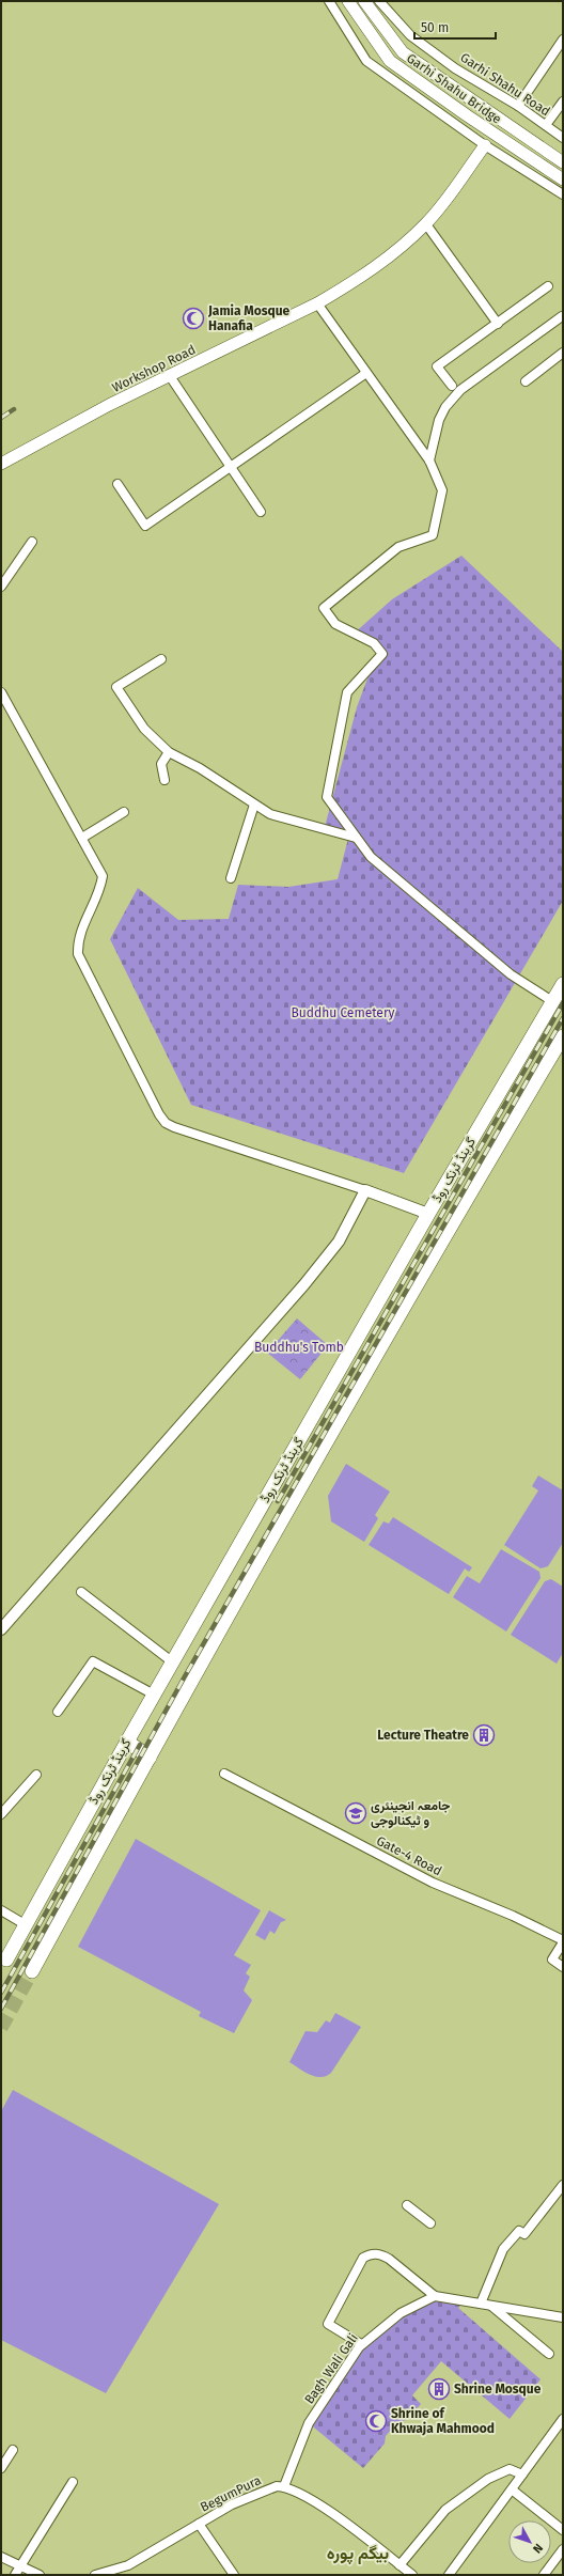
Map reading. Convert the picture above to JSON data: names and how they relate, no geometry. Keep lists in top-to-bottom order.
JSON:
{
  "streets": {
    "main road": ["Garhi Shahu Bridge", "Workshop Road", "گرینڈ ٹرنک روڈ"],
    "street": [
      "Garhi Shahu Road",
      "Gate-4 Road",
      "Bagh Wali Gali",
      "BegumPura"
    ]
  },
  "crossings": [
    ["Bagh Wali Gali", "BegumPura"]
  ],
  "districts": ["بیگم پورہ"],
  "parks": ["Buddhu Cemetery", "Buddhu's Tomb"],
  "places": {
    "mosque": ["Jamia Mosque Hanafia", "Shrine of Khwaja Mahmood"],
    "building": ["Lecture Theatre", "Shrine Mosque"],
    "school or university": ["جامعہ انجینئری و ٹیکنالوجی"]
  },
  "scale_bar": "50 m",
  "north": "bottom right"
}
